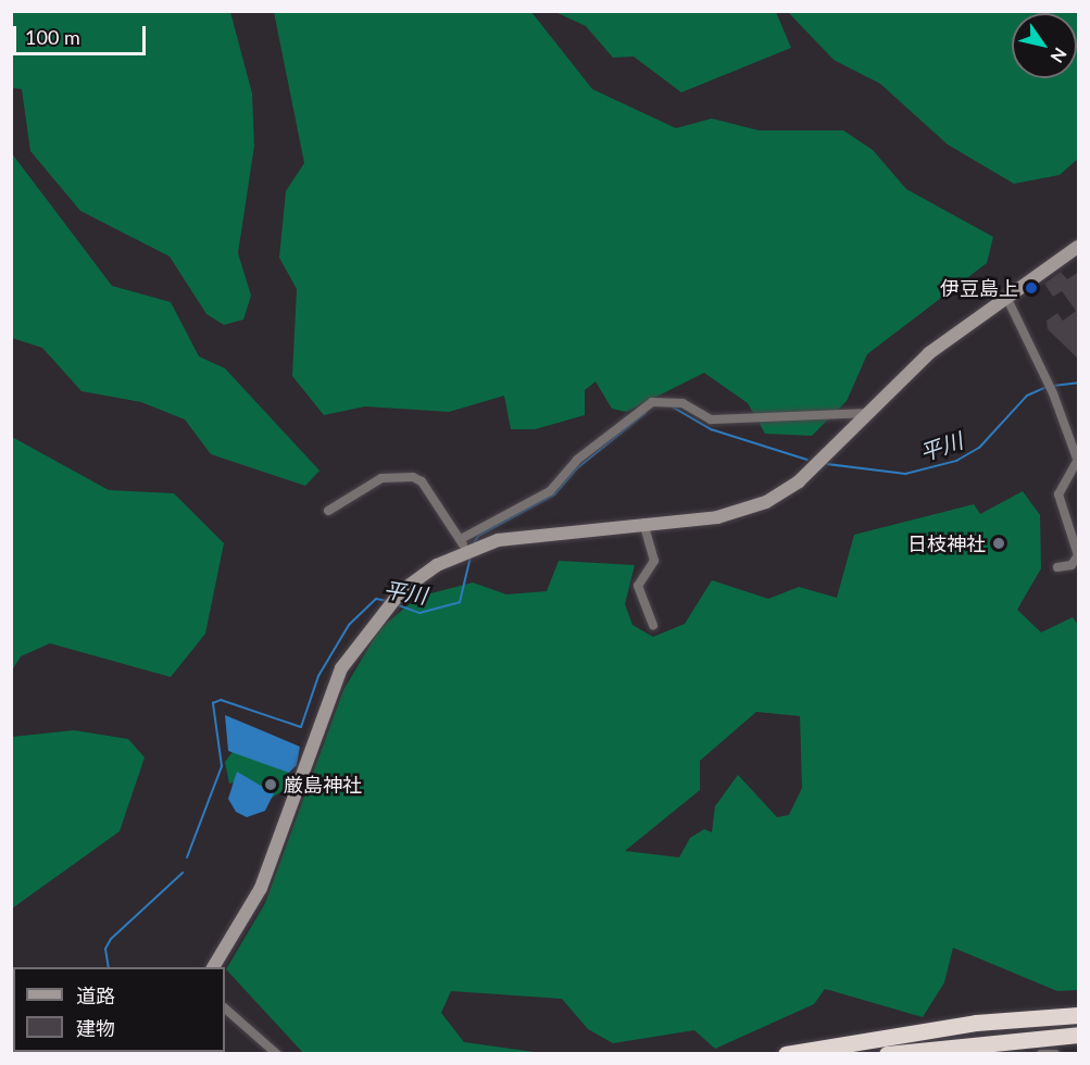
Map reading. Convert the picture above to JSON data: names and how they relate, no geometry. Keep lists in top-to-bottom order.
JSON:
{
  "water": ["平川"],
  "places": ["伊豆島上", "日枝神社", "厳島神社"],
  "legend": ["道路", "建物"],
  "scale_bar": "100 m",
  "north": "bottom right"
}
